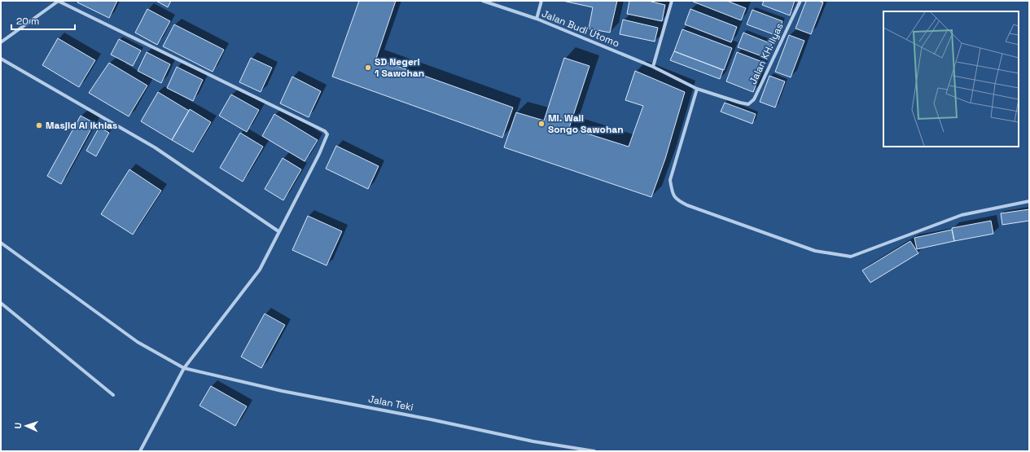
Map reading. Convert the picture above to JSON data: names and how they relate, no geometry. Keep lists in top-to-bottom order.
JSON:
{
  "streets": {
    "street": ["Jalan Budi Utomo", "Jalan KH. Ilyas", "Jalan Teki"]
  },
  "crossings": [
    ["Jalan Budi Utomo", "Jalan KH. Ilyas"]
  ],
  "places": ["SD Negeri 1 Sawohan", "MI. Wali Songo Sawohan", "Masjid Al Ikhlas"],
  "scale_bar": "20 m",
  "north": "left"
}
